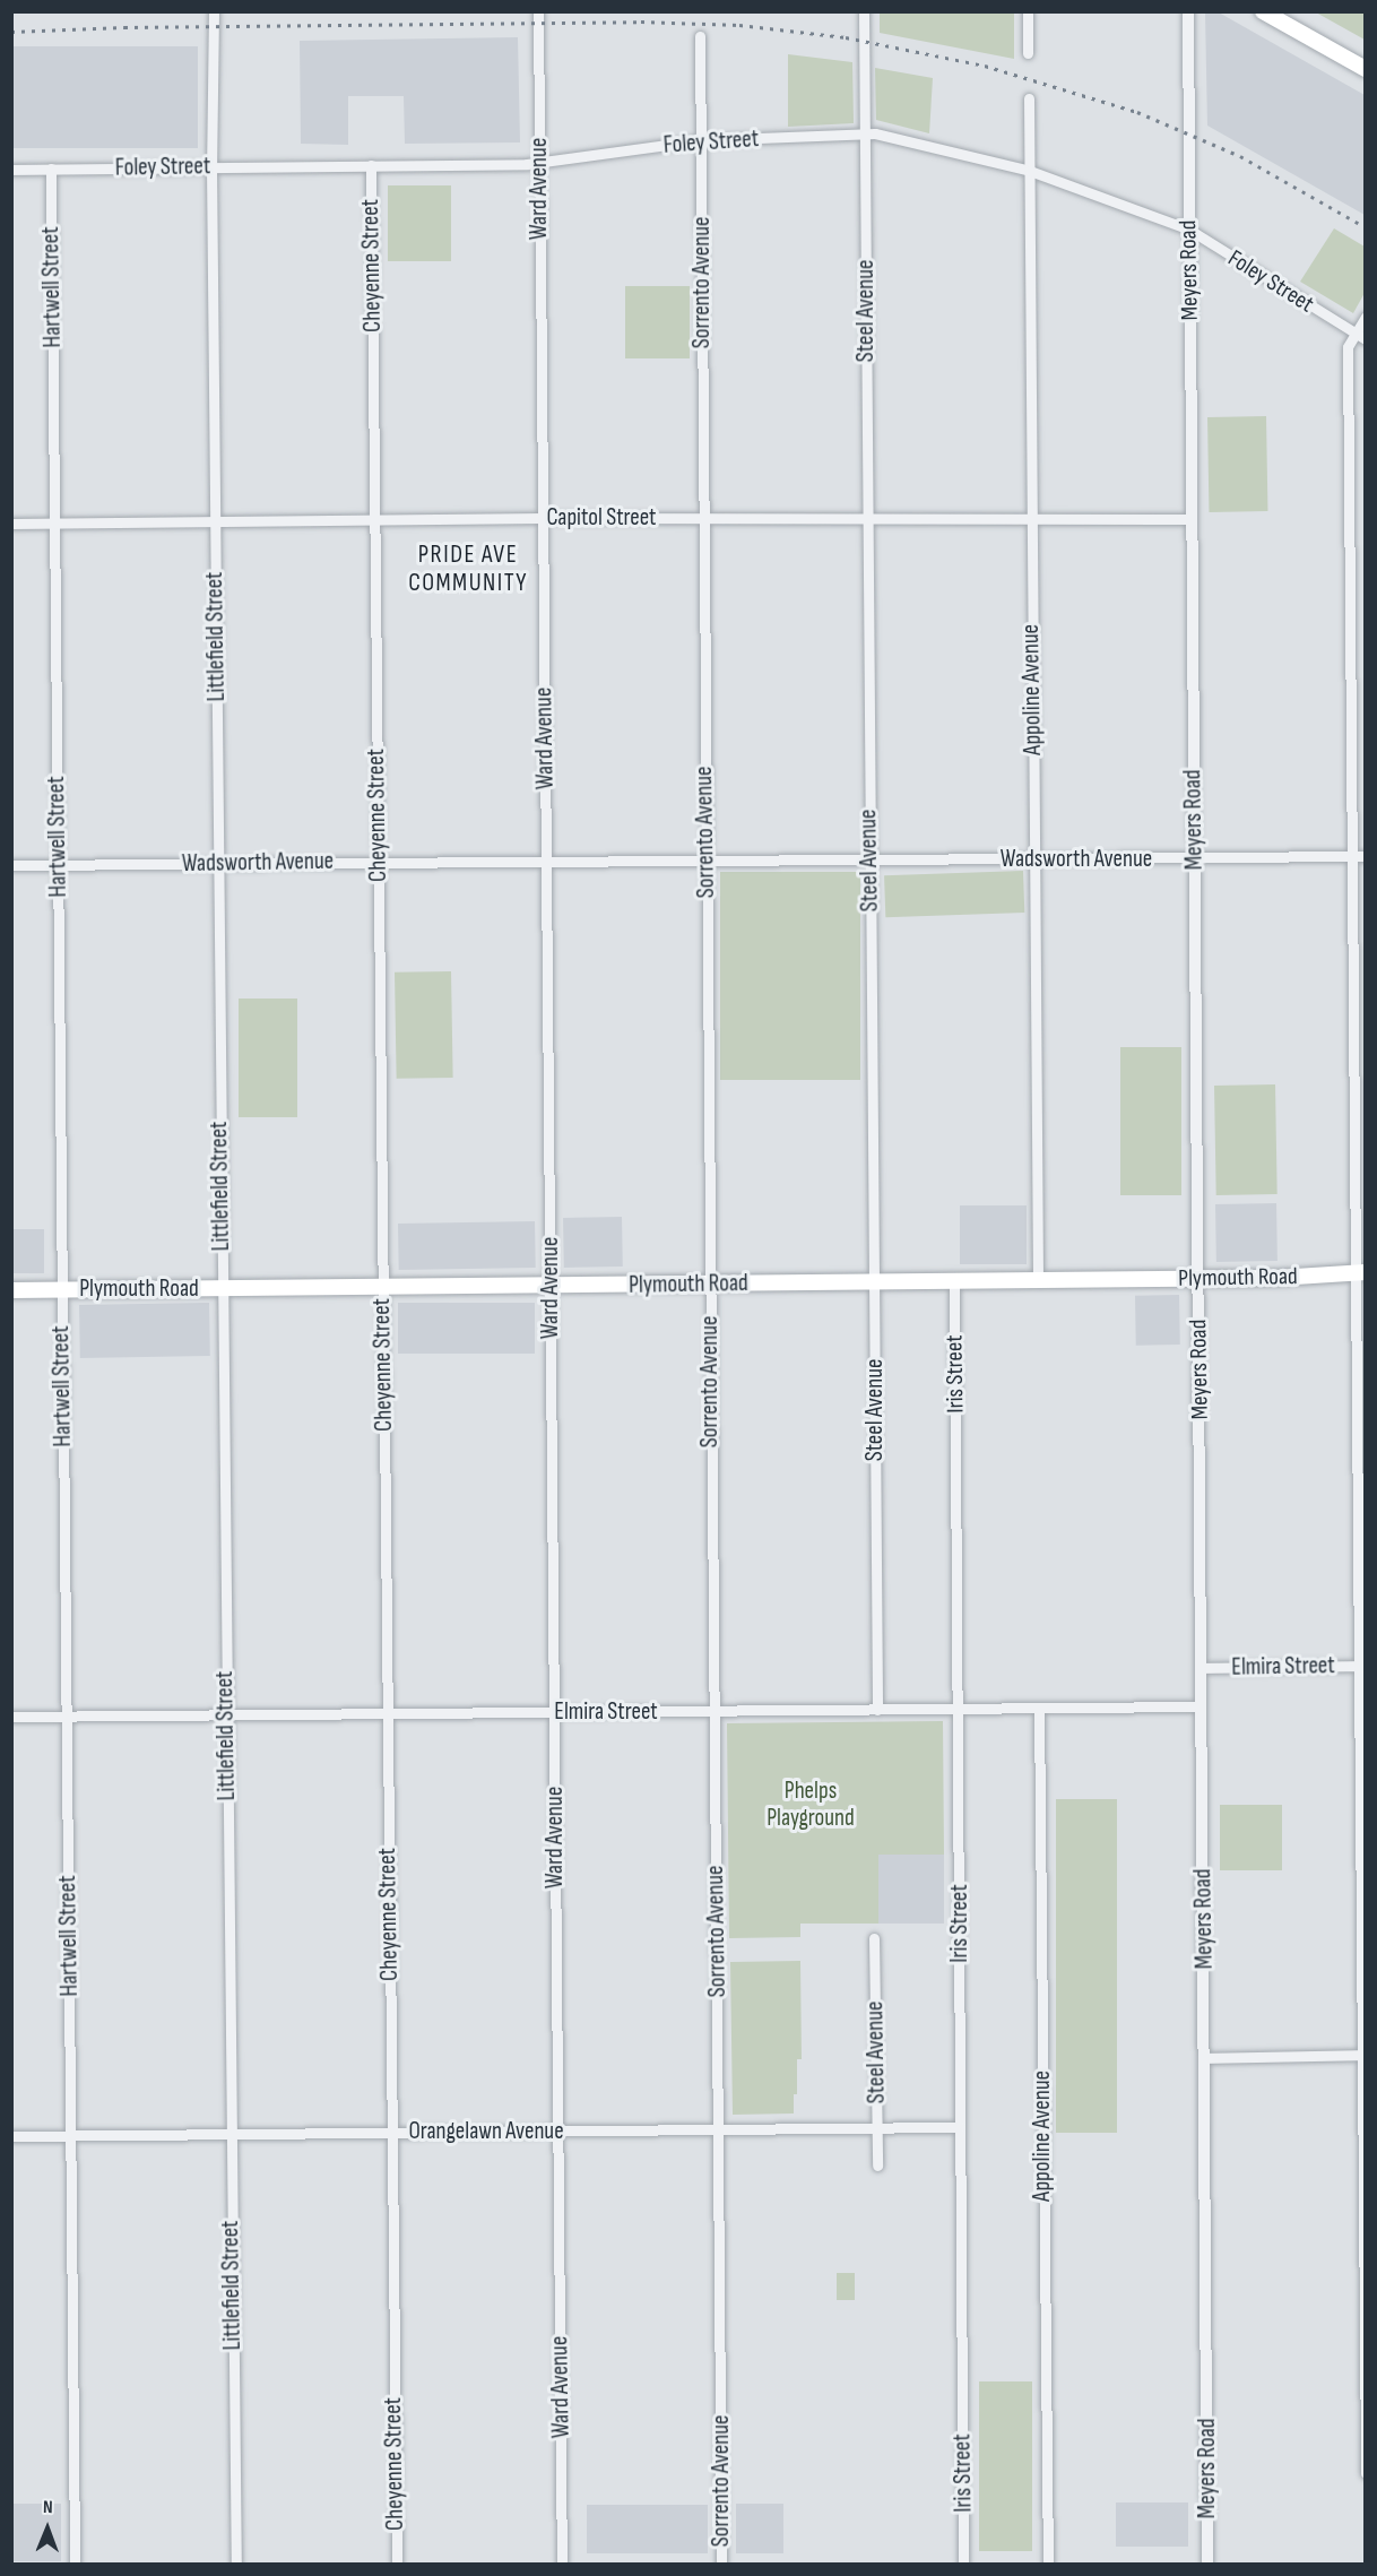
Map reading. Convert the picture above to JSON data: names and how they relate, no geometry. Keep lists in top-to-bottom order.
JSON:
{
  "streets": {
    "main road": ["Plymouth Road"],
    "street": [
      "Foley Street",
      "Ward Avenue",
      "Cheyenne Street",
      "Meyers Road",
      "Sorrento Avenue",
      "Hartwell Street",
      "Steel Avenue",
      "Capitol Street",
      "Littlefield Street",
      "Appoline Avenue",
      "Wadsworth Avenue",
      "Iris Street",
      "Elmira Street",
      "Orangelawn Avenue"
    ]
  },
  "crossings": [
    ["Foley Street", "Ward Avenue"],
    ["Foley Street", "Cheyenne Street"],
    ["Foley Street", "Meyers Road"],
    ["Foley Street", "Sorrento Avenue"],
    ["Foley Street", "Hartwell Street"],
    ["Foley Street", "Steel Avenue"],
    ["Foley Street", "Littlefield Street"],
    ["Foley Street", "Appoline Avenue"],
    ["Ward Avenue", "Capitol Street"],
    ["Ward Avenue", "Wadsworth Avenue"],
    ["Ward Avenue", "Plymouth Road"],
    ["Ward Avenue", "Elmira Street"],
    ["Ward Avenue", "Orangelawn Avenue"],
    ["Cheyenne Street", "Capitol Street"],
    ["Cheyenne Street", "Wadsworth Avenue"],
    ["Cheyenne Street", "Plymouth Road"],
    ["Cheyenne Street", "Elmira Street"],
    ["Cheyenne Street", "Orangelawn Avenue"],
    ["Meyers Road", "Capitol Street"],
    ["Meyers Road", "Wadsworth Avenue"],
    ["Meyers Road", "Plymouth Road"],
    ["Meyers Road", "Elmira Street"],
    ["Sorrento Avenue", "Capitol Street"],
    ["Sorrento Avenue", "Wadsworth Avenue"],
    ["Sorrento Avenue", "Plymouth Road"],
    ["Sorrento Avenue", "Elmira Street"],
    ["Sorrento Avenue", "Orangelawn Avenue"],
    ["Hartwell Street", "Capitol Street"],
    ["Hartwell Street", "Wadsworth Avenue"],
    ["Hartwell Street", "Plymouth Road"],
    ["Hartwell Street", "Elmira Street"],
    ["Hartwell Street", "Orangelawn Avenue"],
    ["Steel Avenue", "Capitol Street"],
    ["Steel Avenue", "Wadsworth Avenue"],
    ["Steel Avenue", "Plymouth Road"],
    ["Steel Avenue", "Elmira Street"],
    ["Steel Avenue", "Orangelawn Avenue"],
    ["Capitol Street", "Littlefield Street"],
    ["Capitol Street", "Appoline Avenue"],
    ["Littlefield Street", "Wadsworth Avenue"],
    ["Littlefield Street", "Plymouth Road"],
    ["Littlefield Street", "Elmira Street"],
    ["Littlefield Street", "Orangelawn Avenue"],
    ["Appoline Avenue", "Wadsworth Avenue"],
    ["Appoline Avenue", "Plymouth Road"],
    ["Appoline Avenue", "Elmira Street"],
    ["Plymouth Road", "Iris Street"],
    ["Iris Street", "Elmira Street"],
    ["Iris Street", "Orangelawn Avenue"]
  ],
  "districts": ["PRIDE AVE COMMUNITY"],
  "parks": ["Phelps Playground"],
  "north": "top"
}
